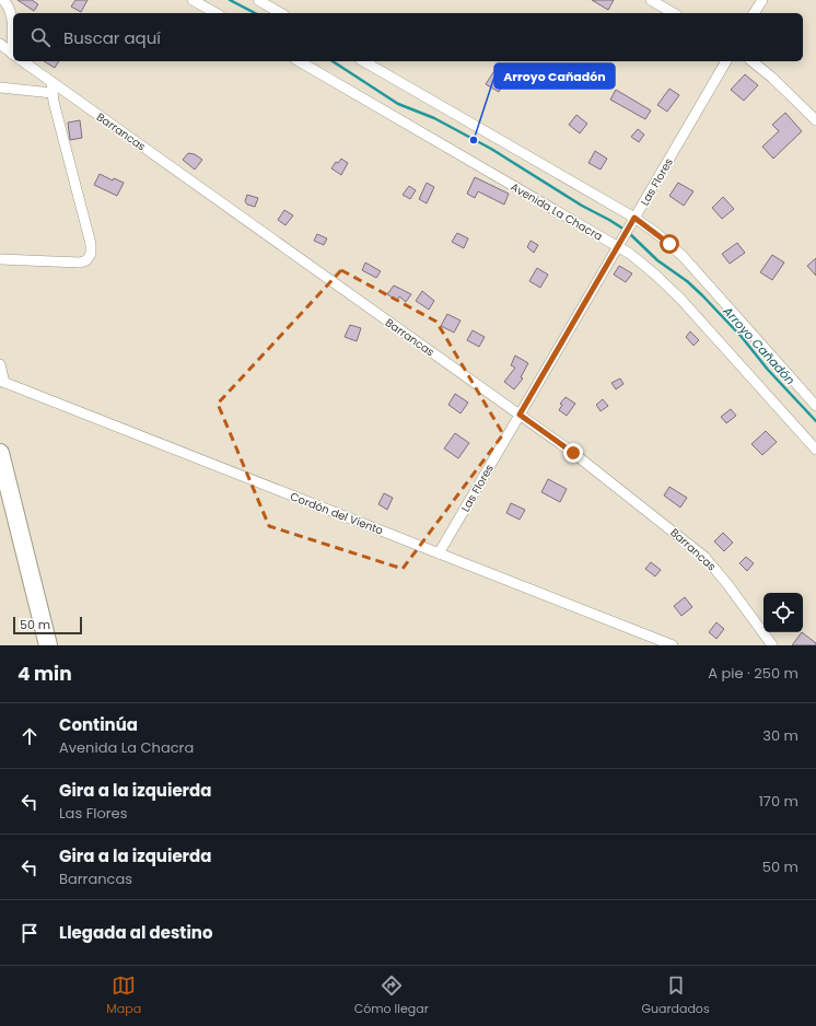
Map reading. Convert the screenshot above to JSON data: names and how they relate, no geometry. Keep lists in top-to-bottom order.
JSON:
{
  "streets": {
    "street": [
      "Barrancas",
      "Las Flores",
      "Avenida La Chacra",
      "Cordón del Viento"
    ]
  },
  "crossings": [
    ["Barrancas", "Las Flores"],
    ["Las Flores", "Avenida La Chacra"],
    ["Las Flores", "Cordón del Viento"]
  ],
  "water": ["Arroyo Cañadón"],
  "places": ["Arroyo Cañadón"],
  "scale_bar": "50 m",
  "page": {
    "search": "Buscar aquí",
    "scale": "50 m",
    "heading": ["4 min", "A pie · 250 m"],
    "list": [
      ["Continúa", "Avenida La Chacra", "30 m"],
      ["Gira a la izquierda", "Las Flores", "170 m"],
      ["Gira a la izquierda", "Barrancas", "50 m"],
      "Llegada al destino"
    ],
    "nav": ["Mapa", "Cómo llegar", "Guardados"]
  }
}
